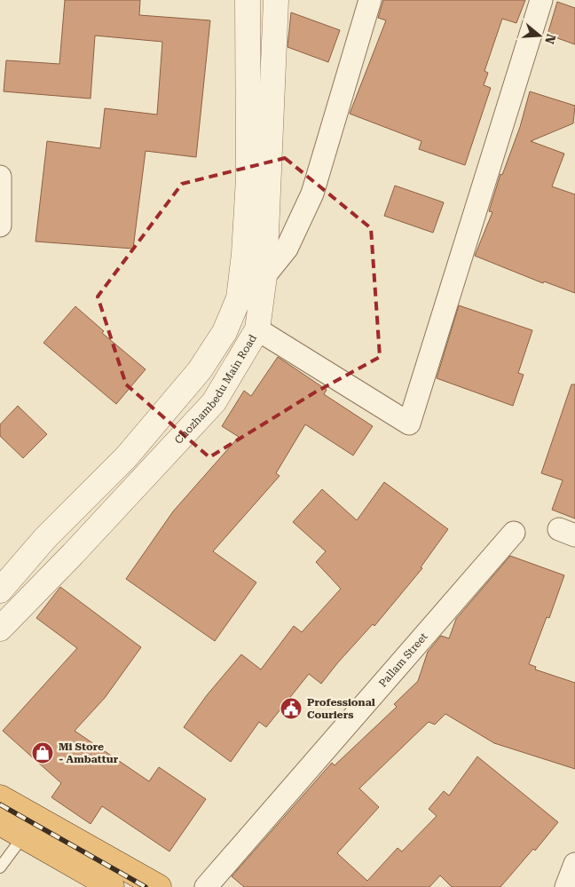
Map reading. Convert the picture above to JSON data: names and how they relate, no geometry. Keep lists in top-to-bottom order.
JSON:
{
  "streets": {
    "street": ["Chozhambedu Main Road", "Pallam Street"]
  },
  "places": {
    "public building": ["Professional Couriers"],
    "shop": ["Mi Store - Ambattur"]
  },
  "north": "right"
}
